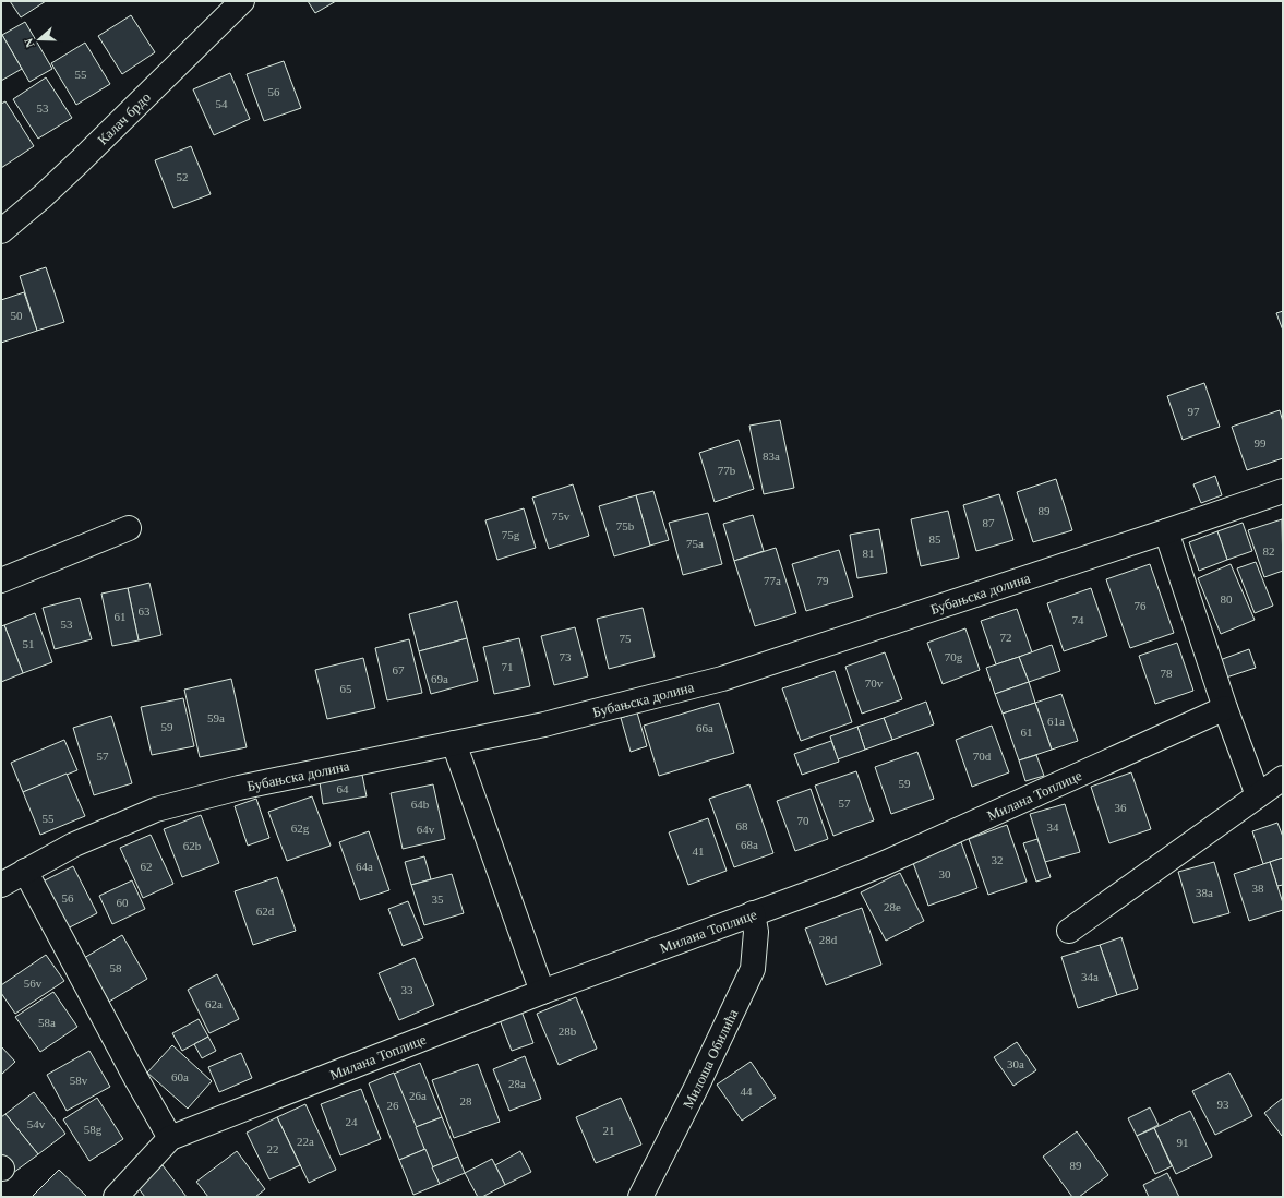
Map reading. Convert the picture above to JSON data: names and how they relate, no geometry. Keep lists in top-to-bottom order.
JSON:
{
  "streets": {
    "street": [
      "Калач брдо",
      "Бубањска долина",
      "Милана Топлице",
      "Милоша Обилића"
    ]
  },
  "crossings": [
    ["Милана Топлице", "Милоша Обилића"]
  ],
  "house_numbers": [
    "55",
    "56",
    "54",
    "53",
    "52",
    "50",
    "97",
    "99",
    "83a",
    "77b",
    "89",
    "75v",
    "87",
    "75b",
    "75g",
    "85",
    "75a",
    "82",
    "81",
    "77a",
    "79",
    "80",
    "76",
    "63",
    "61",
    "74",
    "53",
    "72",
    "75",
    "51",
    "73",
    "70g",
    "71",
    "67",
    "78",
    "69a",
    "70v",
    "65",
    "59a",
    "61a",
    "59",
    "66a",
    "61",
    "57",
    "70d",
    "59",
    "64",
    "57",
    "64b",
    "36",
    "55",
    "70",
    "68",
    "34",
    "62g",
    "64v",
    "68a",
    "62b",
    "41",
    "32",
    "62",
    "64a",
    "30",
    "38",
    "38a",
    "56",
    "35",
    "60",
    "28e",
    "62d",
    "28d",
    "58",
    "34a",
    "56v",
    "33",
    "62a",
    "58a",
    "28b",
    "30a",
    "60a",
    "58v",
    "28a",
    "44",
    "26a",
    "28",
    "93",
    "26",
    "24",
    "54v",
    "58g",
    "21",
    "22a",
    "91",
    "22",
    "89"
  ],
  "north": "left"
}
